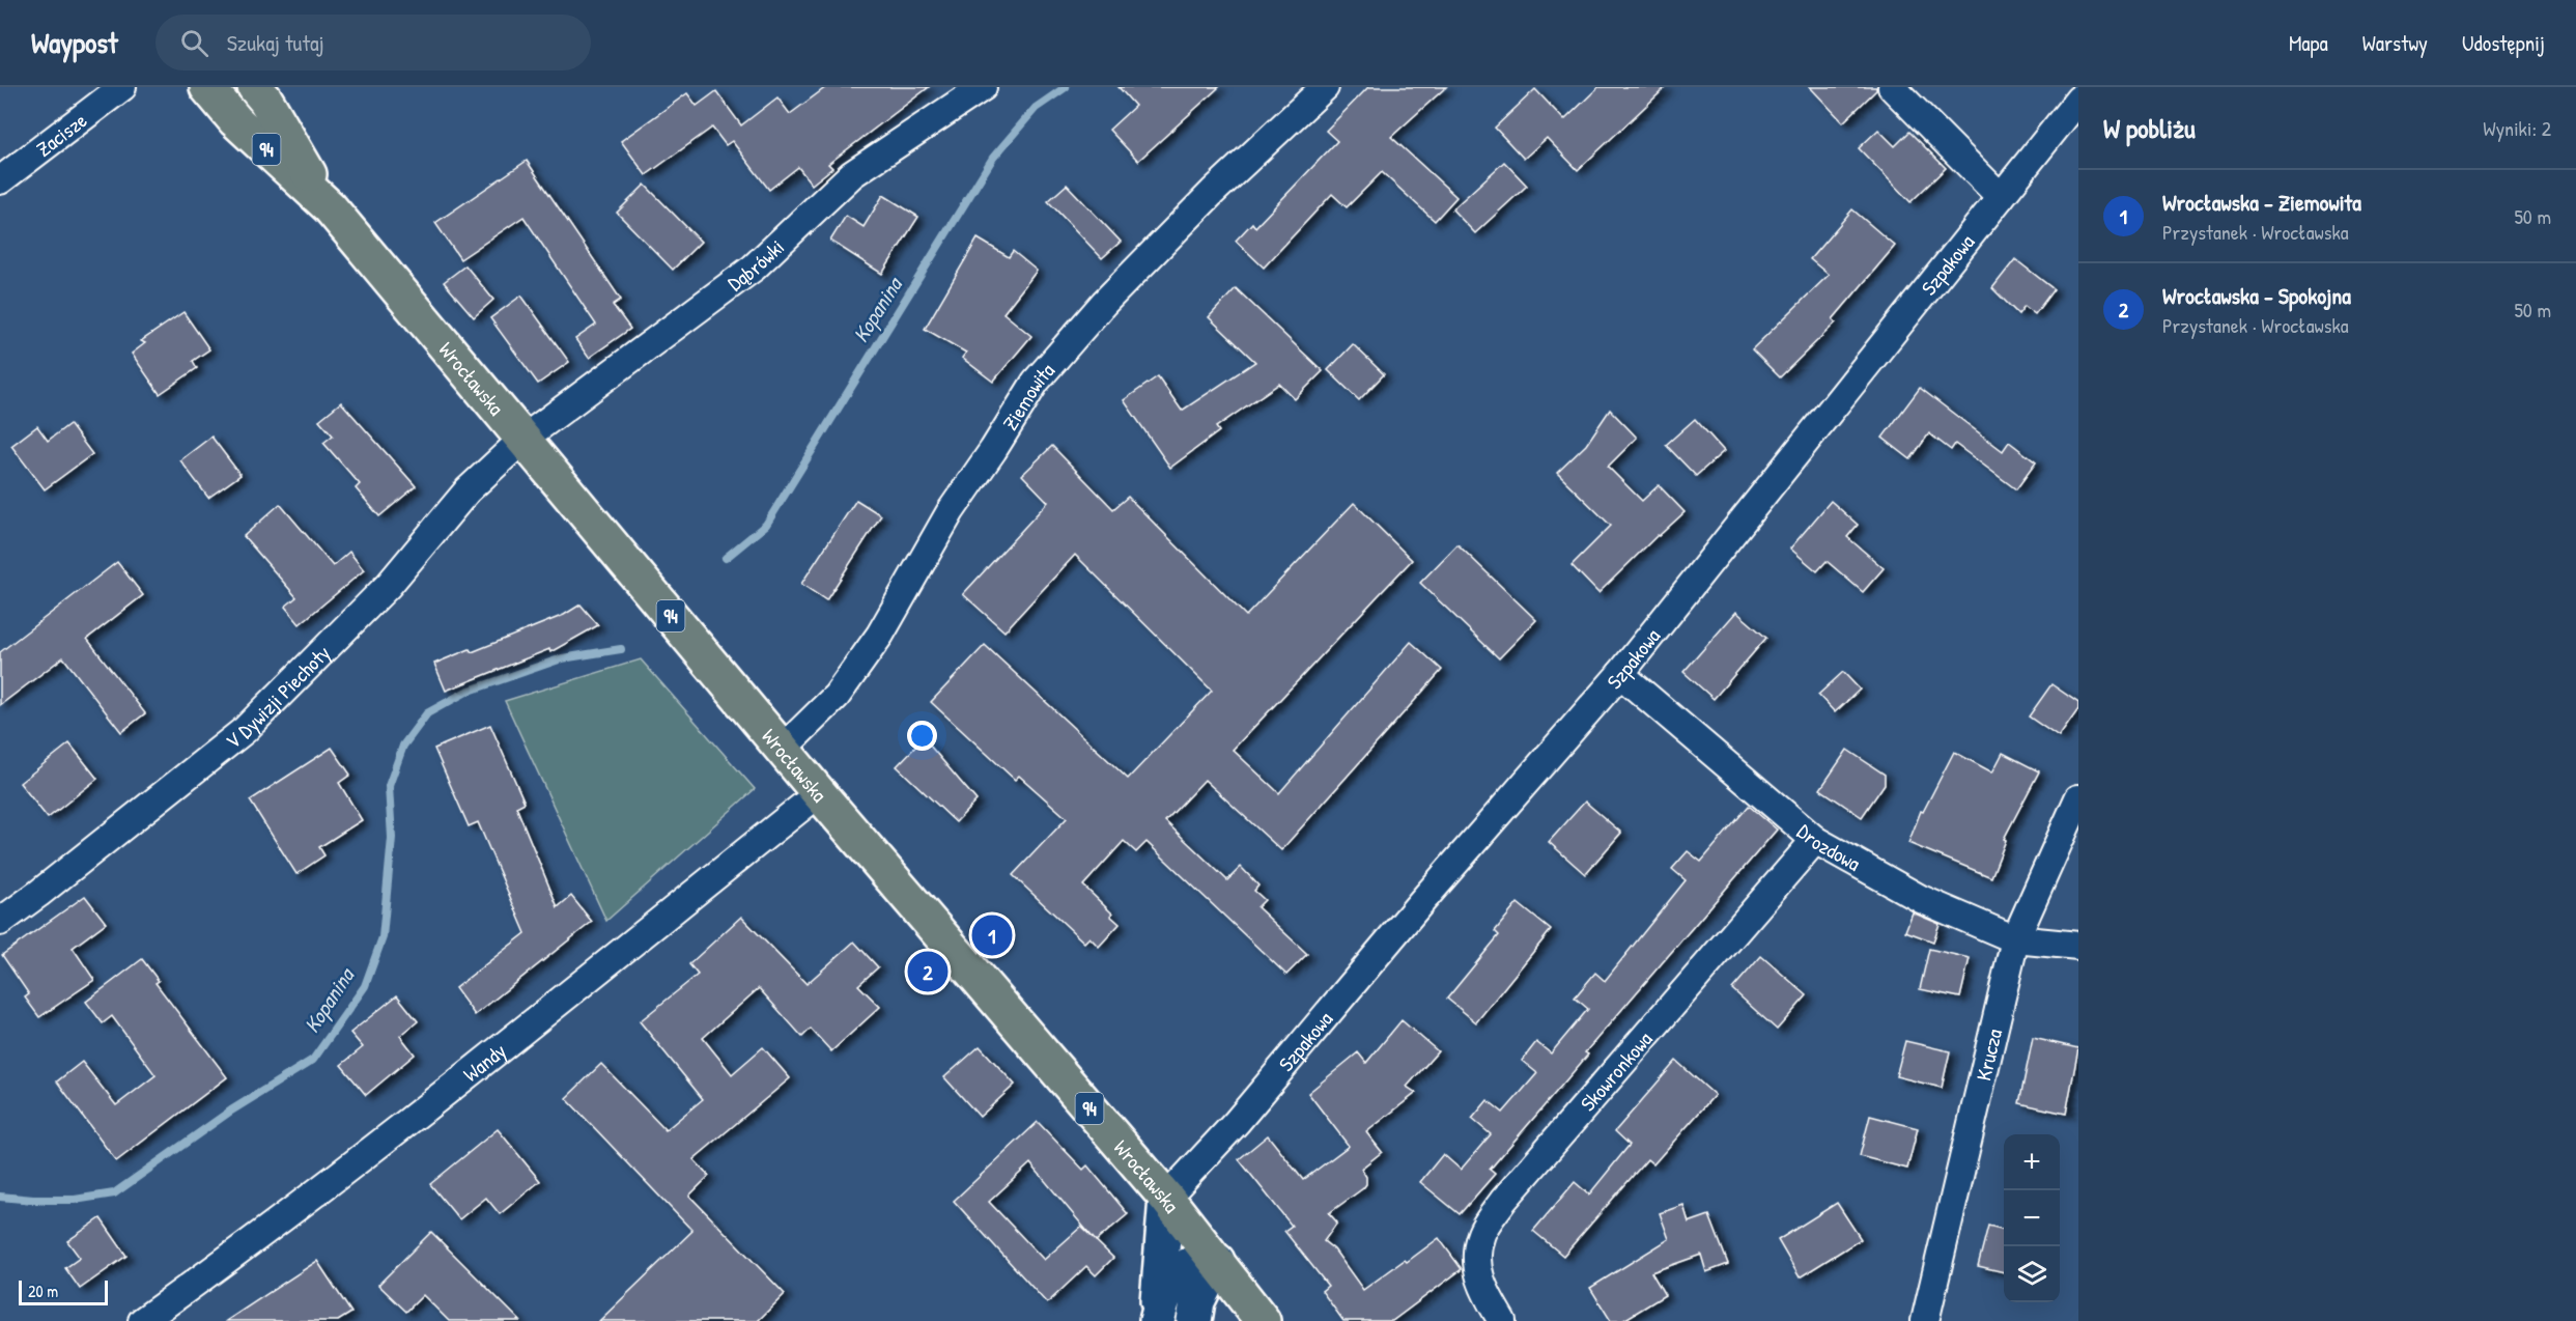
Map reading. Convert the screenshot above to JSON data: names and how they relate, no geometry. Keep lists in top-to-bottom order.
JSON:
{
  "streets": {
    "main road": ["94", "Wrocławska"],
    "street": [
      "Zacisze",
      "Dąbrówki",
      "Szpakowa",
      "Ziemowita",
      "V Dywizji Piechoty",
      "Drozdowa",
      "Krucza",
      "Wandy",
      "Skowronkowa"
    ]
  },
  "crossings": [
    ["Dąbrówki", "Wrocławska"],
    ["Dąbrówki", "V Dywizji Piechoty"],
    ["Szpakowa", "Wrocławska"],
    ["Szpakowa", "Drozdowa"],
    ["Wrocławska", "Ziemowita"],
    ["Wrocławska", "V Dywizji Piechoty"],
    ["Wrocławska", "Wandy"],
    ["Drozdowa", "Krucza"],
    ["Drozdowa", "Skowronkowa"]
  ],
  "water": ["Kopanina"],
  "scale_bar": "20 m",
  "page": {
    "header": "Waypost",
    "search": "Szukaj tutaj",
    "nav": ["Mapa", "Warstwy", "Udostępnij"],
    "heading": ["W pobliżu", "Wyniki: 2"],
    "list": [
      {
        "mark": "1",
        "name": "Wrocławska - Ziemowita",
        "note": "Przystanek · Wrocławska",
        "value": "50 m"
      },
      {
        "mark": "2",
        "name": "Wrocławska - Spokojna",
        "note": "Przystanek · Wrocławska",
        "value": "50 m"
      }
    ],
    "pins": ["1", "2"],
    "map_buttons": ["+", "−"],
    "scale": "20 m"
  }
}
